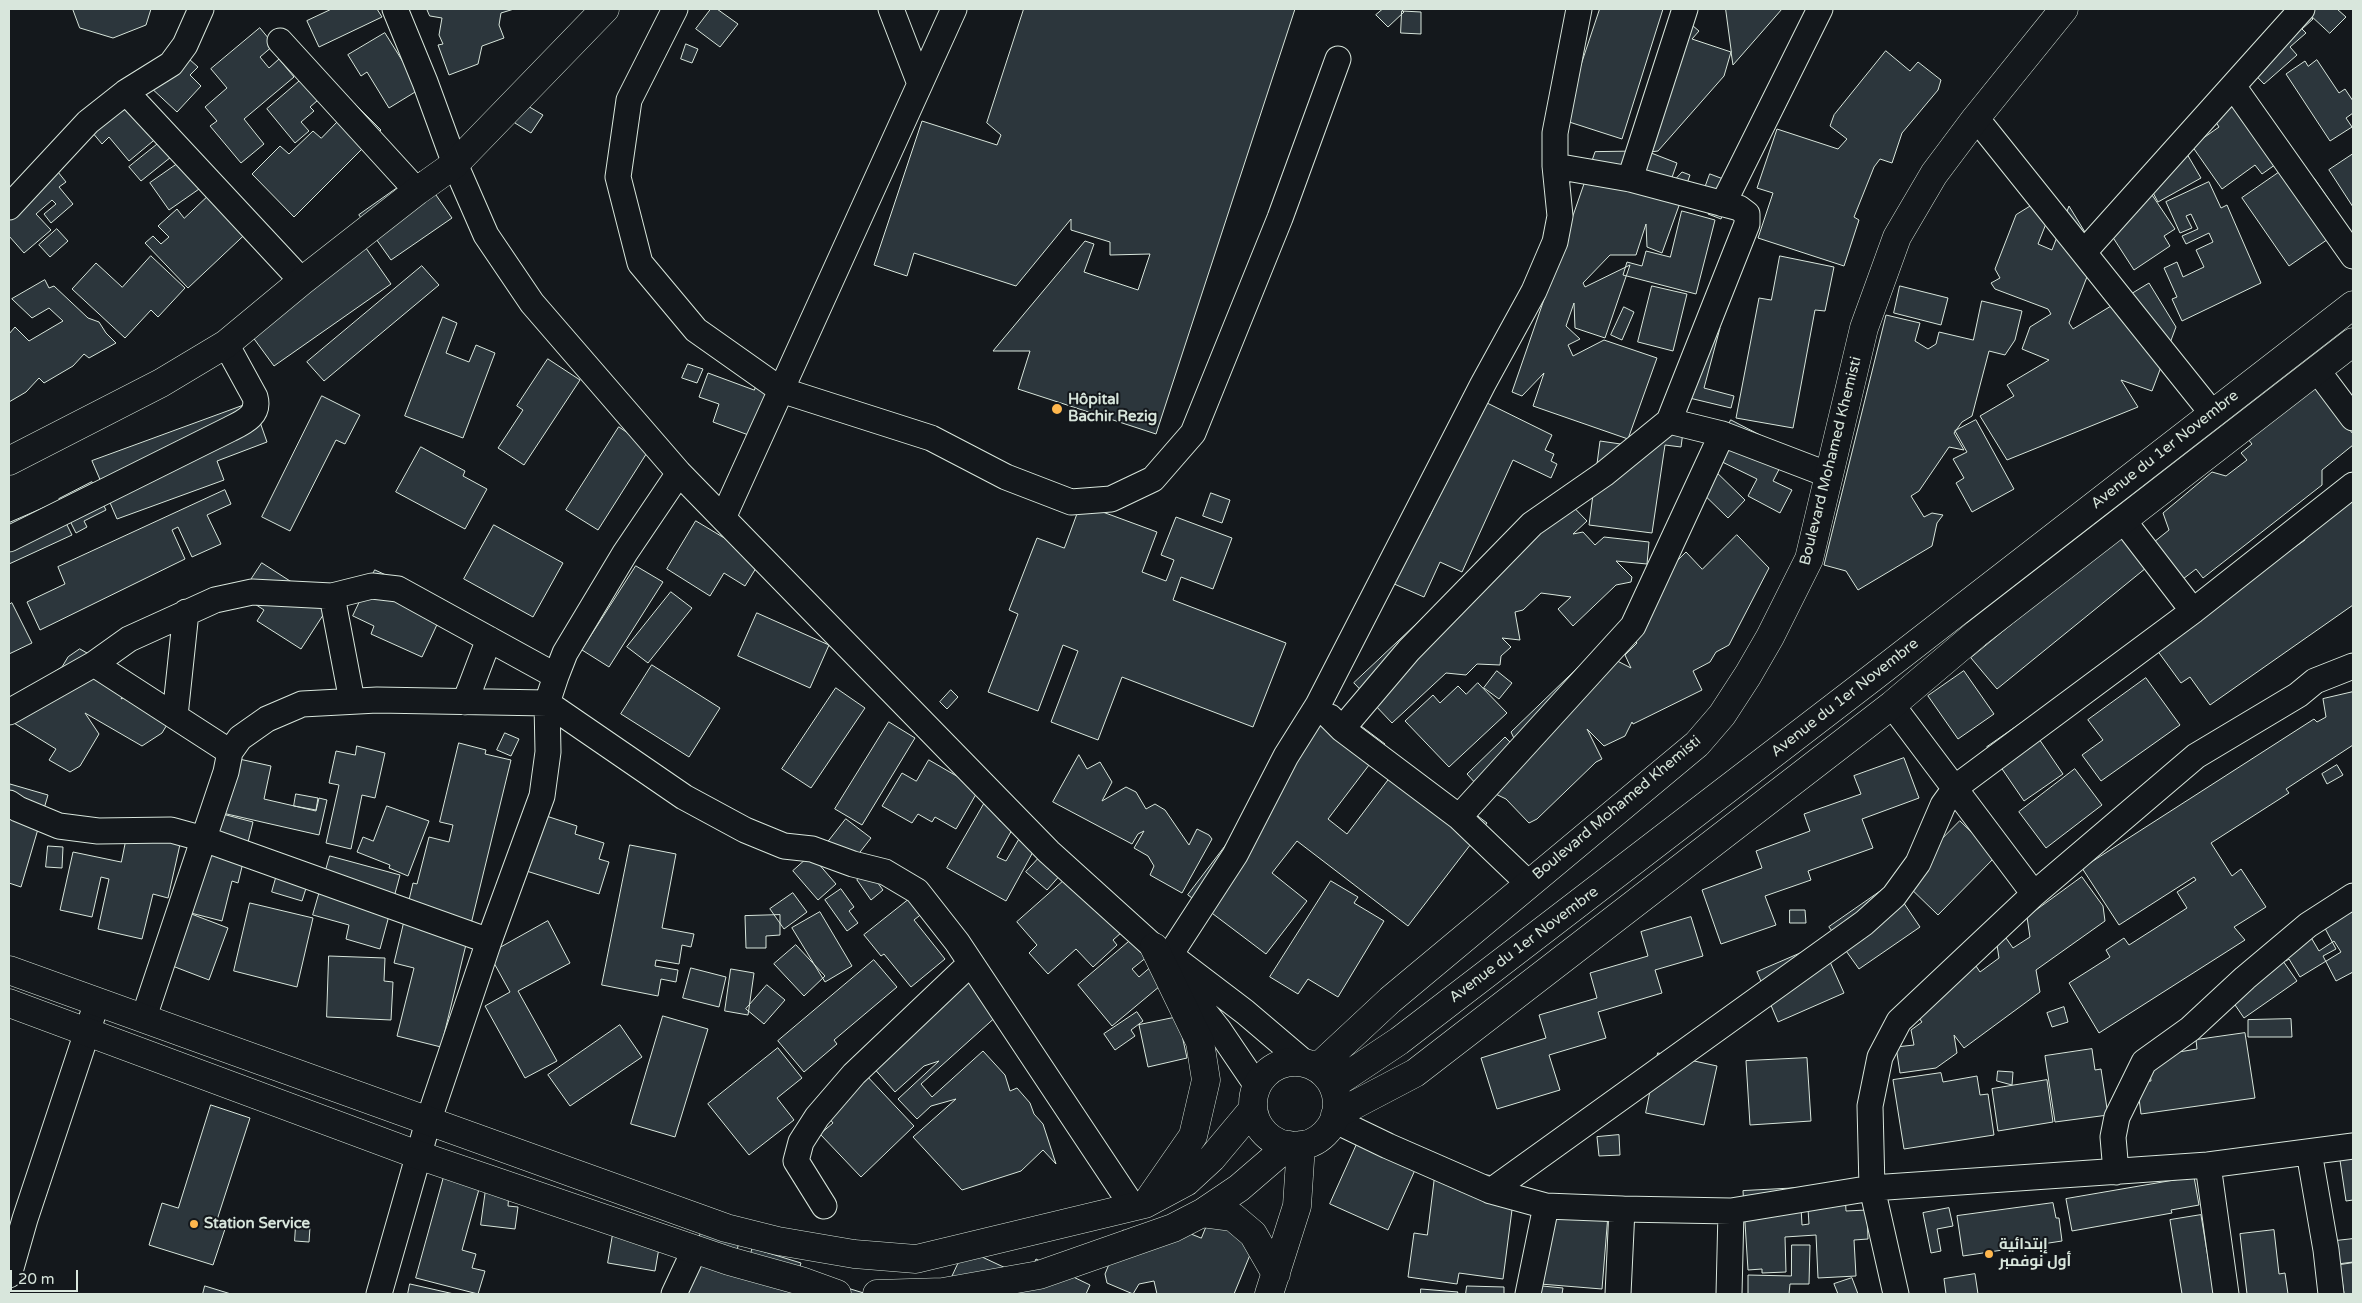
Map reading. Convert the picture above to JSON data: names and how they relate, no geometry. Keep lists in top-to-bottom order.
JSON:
{
  "streets": {
    "main road": ["Avenue du 1er Novembre", "Boulevard Mohamed Khemisti"]
  },
  "crossings": [
    ["Avenue du 1er Novembre", "Boulevard Mohamed Khemisti"]
  ],
  "places": ["Hôpital Bachir Rezig", "Station Service", "إبتدائية أول نوفمبر"],
  "scale_bar": "20 m"
}
